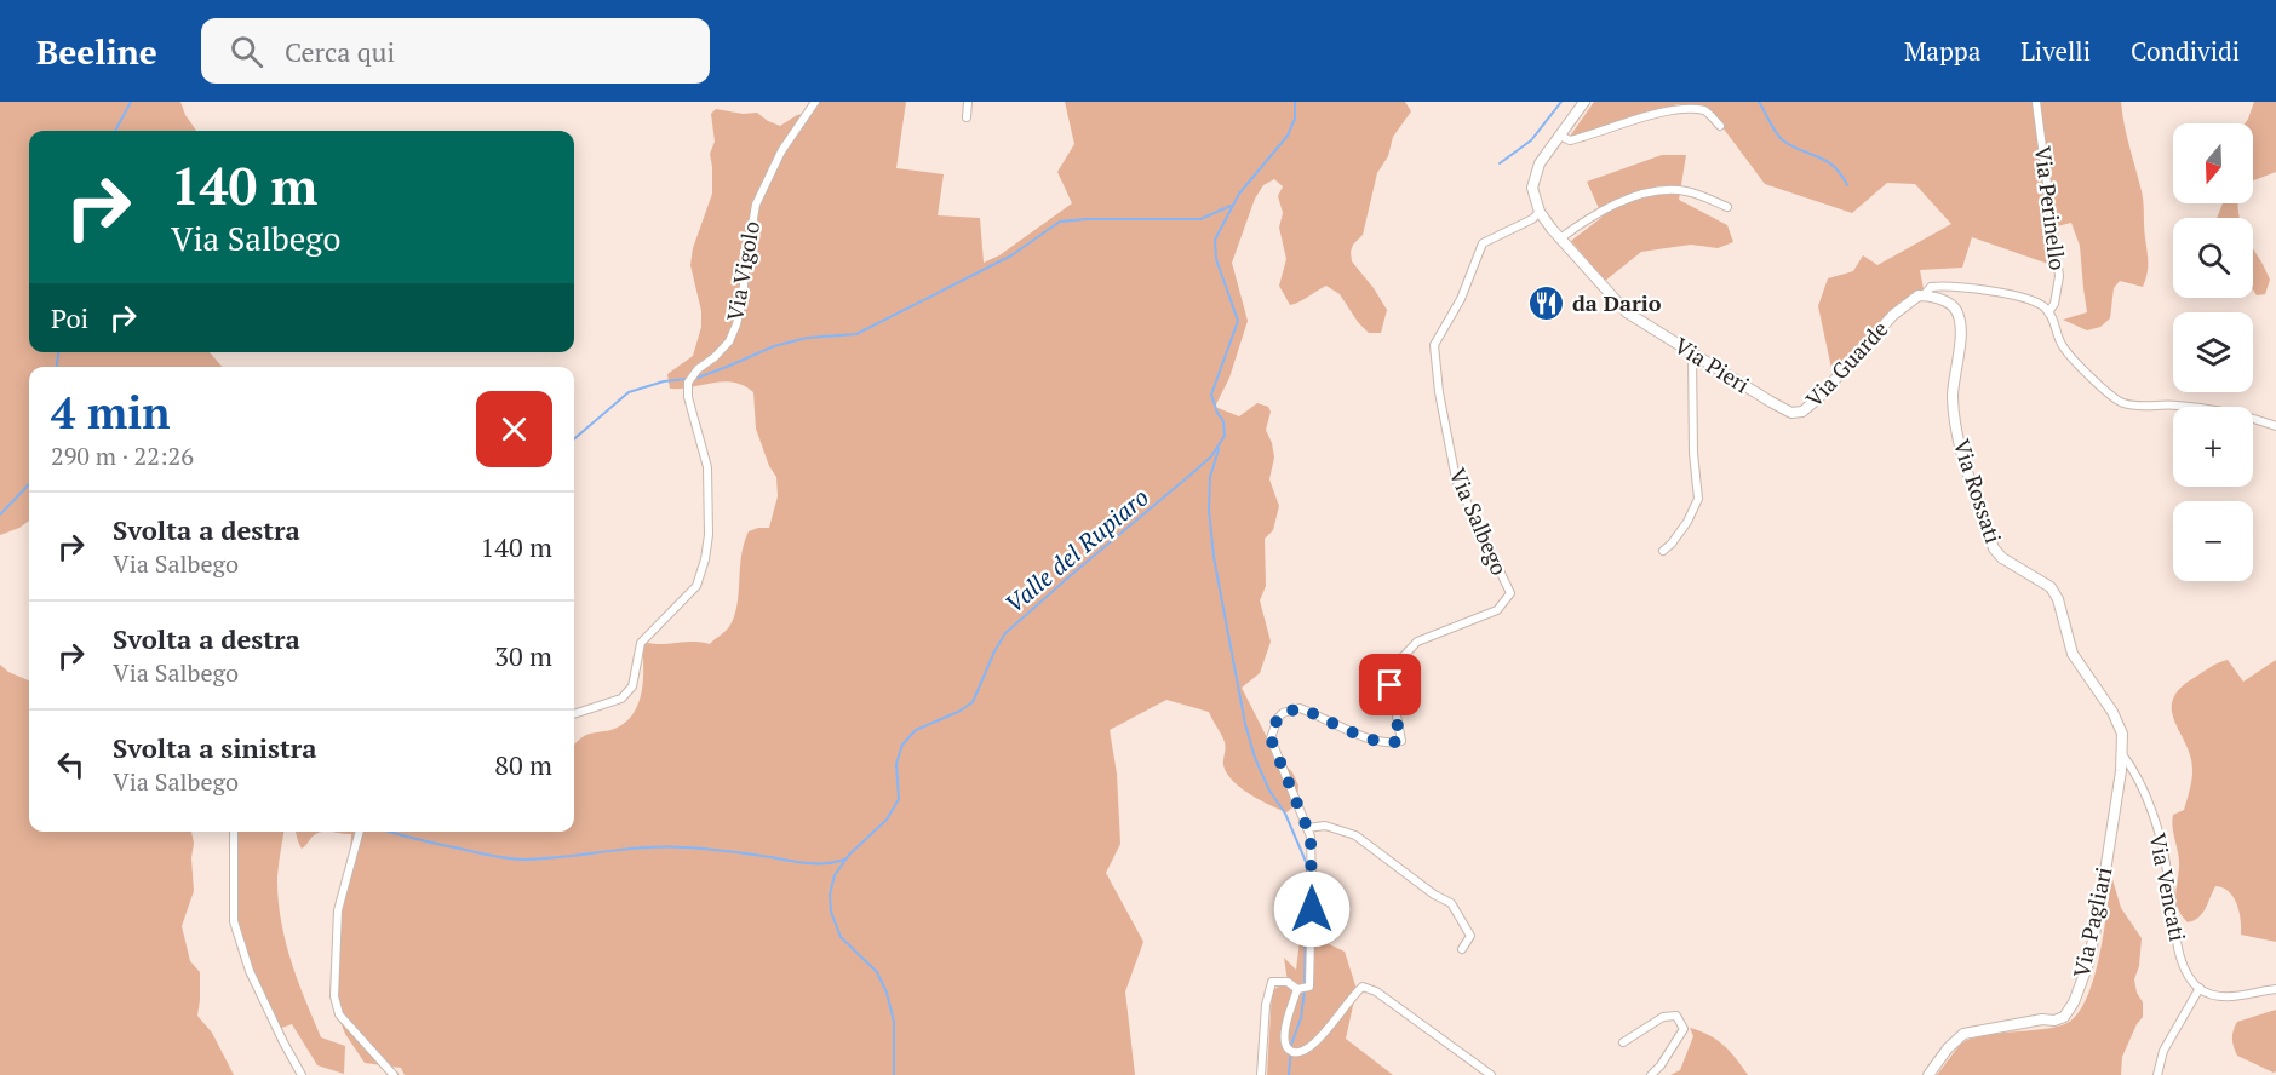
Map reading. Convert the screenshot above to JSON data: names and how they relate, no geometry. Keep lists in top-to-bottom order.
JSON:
{
  "streets": {
    "street": [
      "Via Perinello",
      "Via Vigolo",
      "Via Guarde",
      "Via Pieri",
      "Via Rossati",
      "Via Salbego",
      "Via Vencati",
      "Via Pagliari"
    ]
  },
  "crossings": [
    ["Via Perinello", "Via Guarde"],
    ["Via Perinello", "Via Rossati"],
    ["Via Guarde", "Via Pieri"],
    ["Via Guarde", "Via Rossati"],
    ["Via Pieri", "Via Salbego"],
    ["Via Rossati", "Via Vencati"],
    ["Via Rossati", "Via Pagliari"],
    ["Via Vencati", "Via Pagliari"]
  ],
  "water": ["Valle del Rupiaro"],
  "places": {
    "restaurant": ["da Dario"]
  },
  "north": "bottom",
  "page": {
    "header": "Beeline",
    "search": "Cerca qui",
    "nav": ["Mappa", "Livelli", "Condividi"],
    "map_buttons": ["+", "−"],
    "turn": ["140 m", "Via Salbego"],
    "then": "Poi",
    "heading": ["4 min", "290 m · 22:26"],
    "list": [
      {
        "name": "Svolta a destra",
        "note": "Via Salbego",
        "value": "140 m"
      },
      {
        "name": "Svolta a destra",
        "note": "Via Salbego",
        "value": "30 m"
      },
      {
        "name": "Svolta a sinistra",
        "note": "Via Salbego",
        "value": "80 m"
      }
    ]
  }
}
